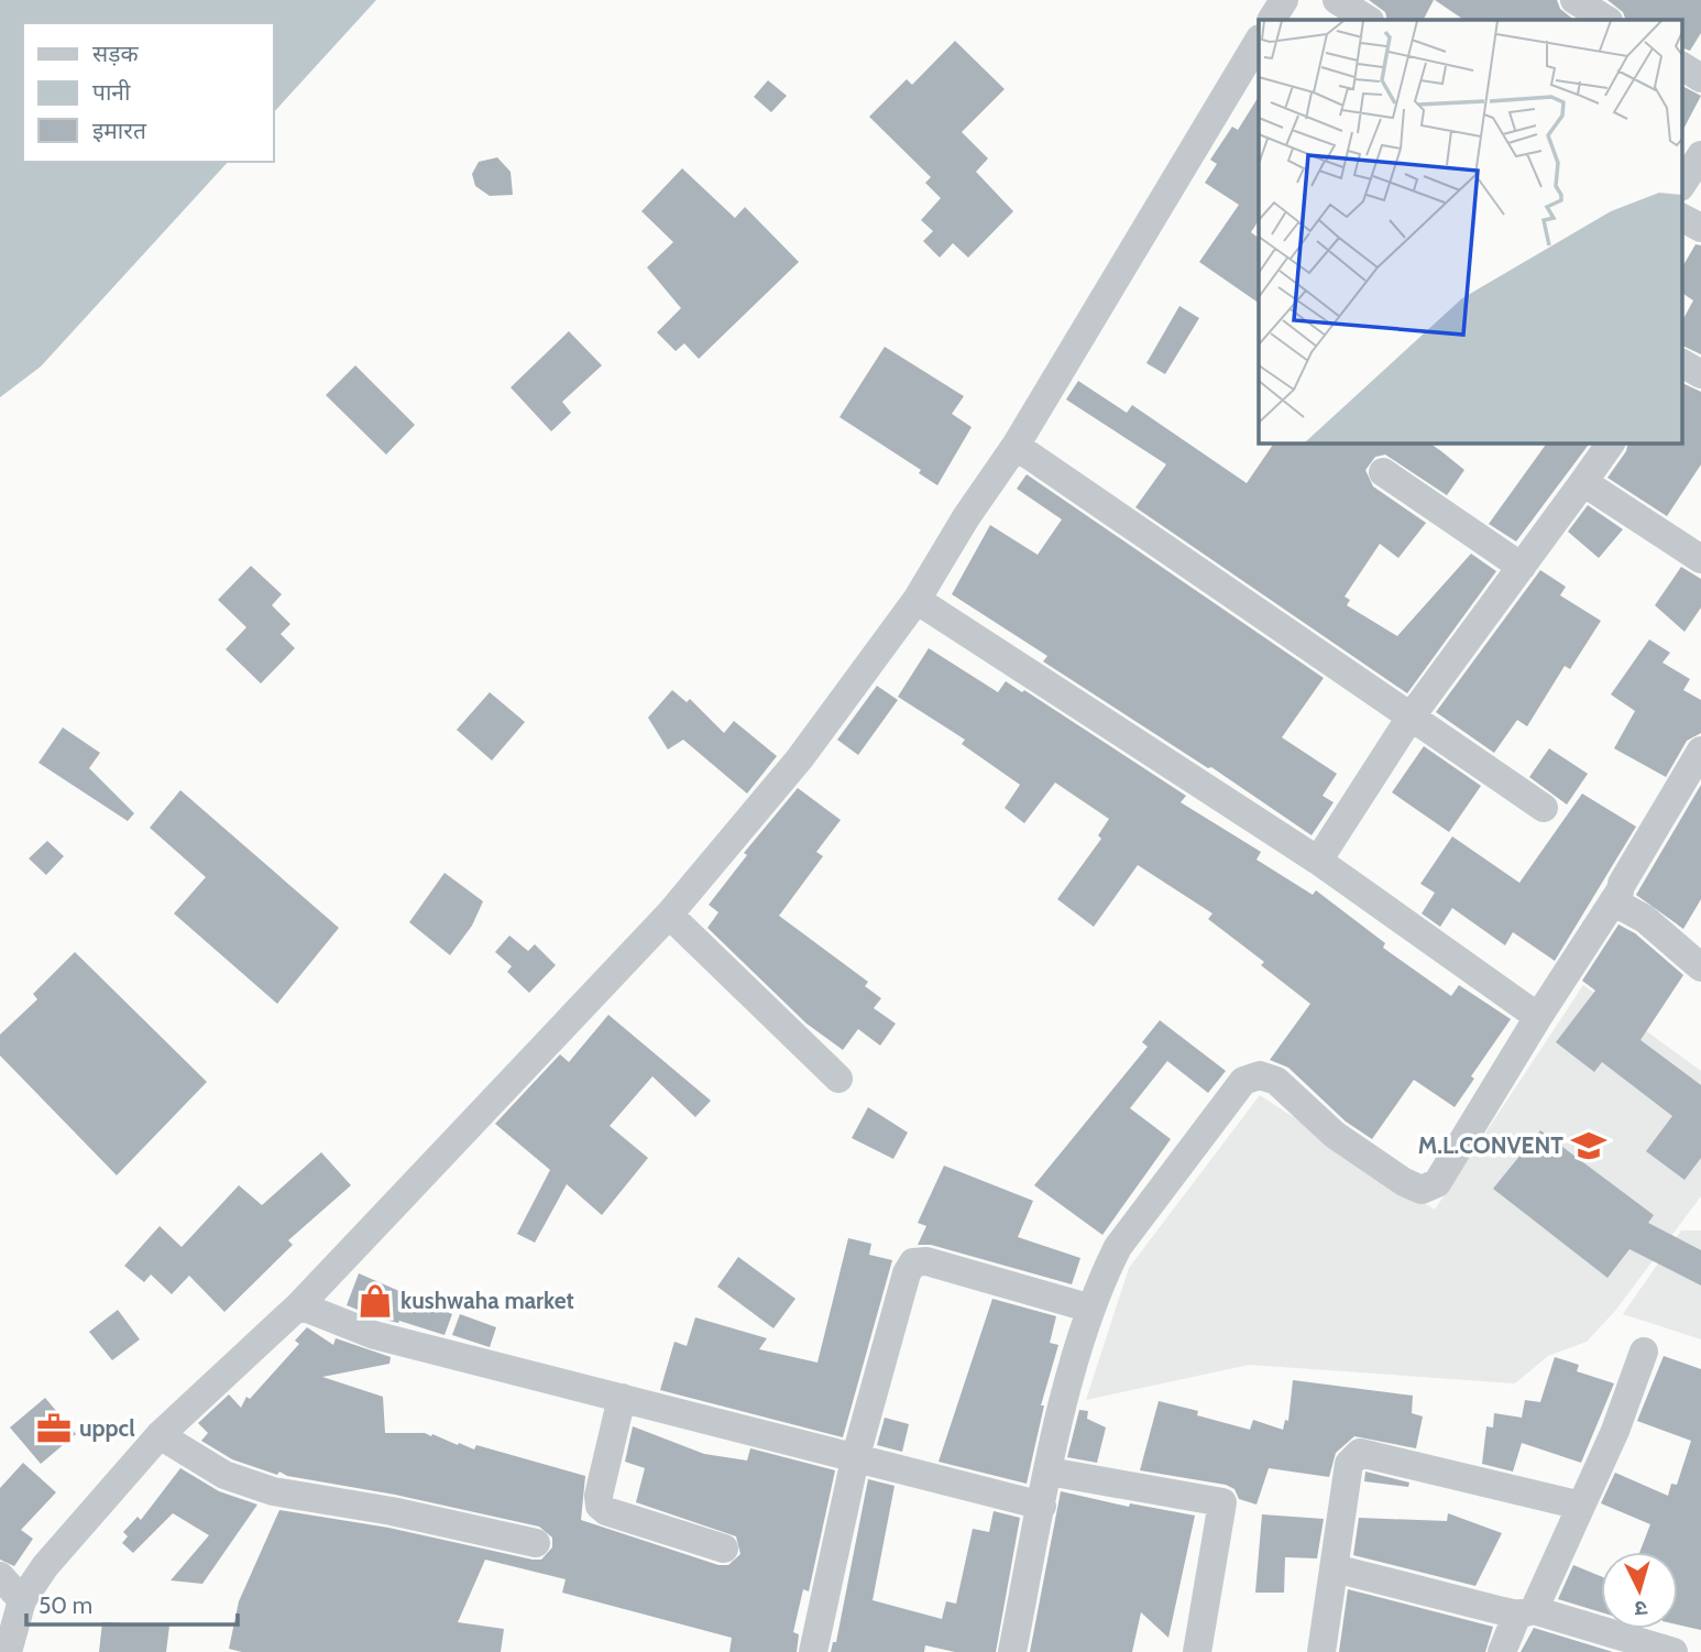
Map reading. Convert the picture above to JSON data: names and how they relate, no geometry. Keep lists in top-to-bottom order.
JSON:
{
  "places": {
    "school or university": ["M.L.CONVENT"],
    "shop": ["kushwaha market"],
    "office": ["uppcl"]
  },
  "legend": ["सड़क", "पानी", "इमारत"],
  "scale_bar": "50 m",
  "north": "bottom"
}
